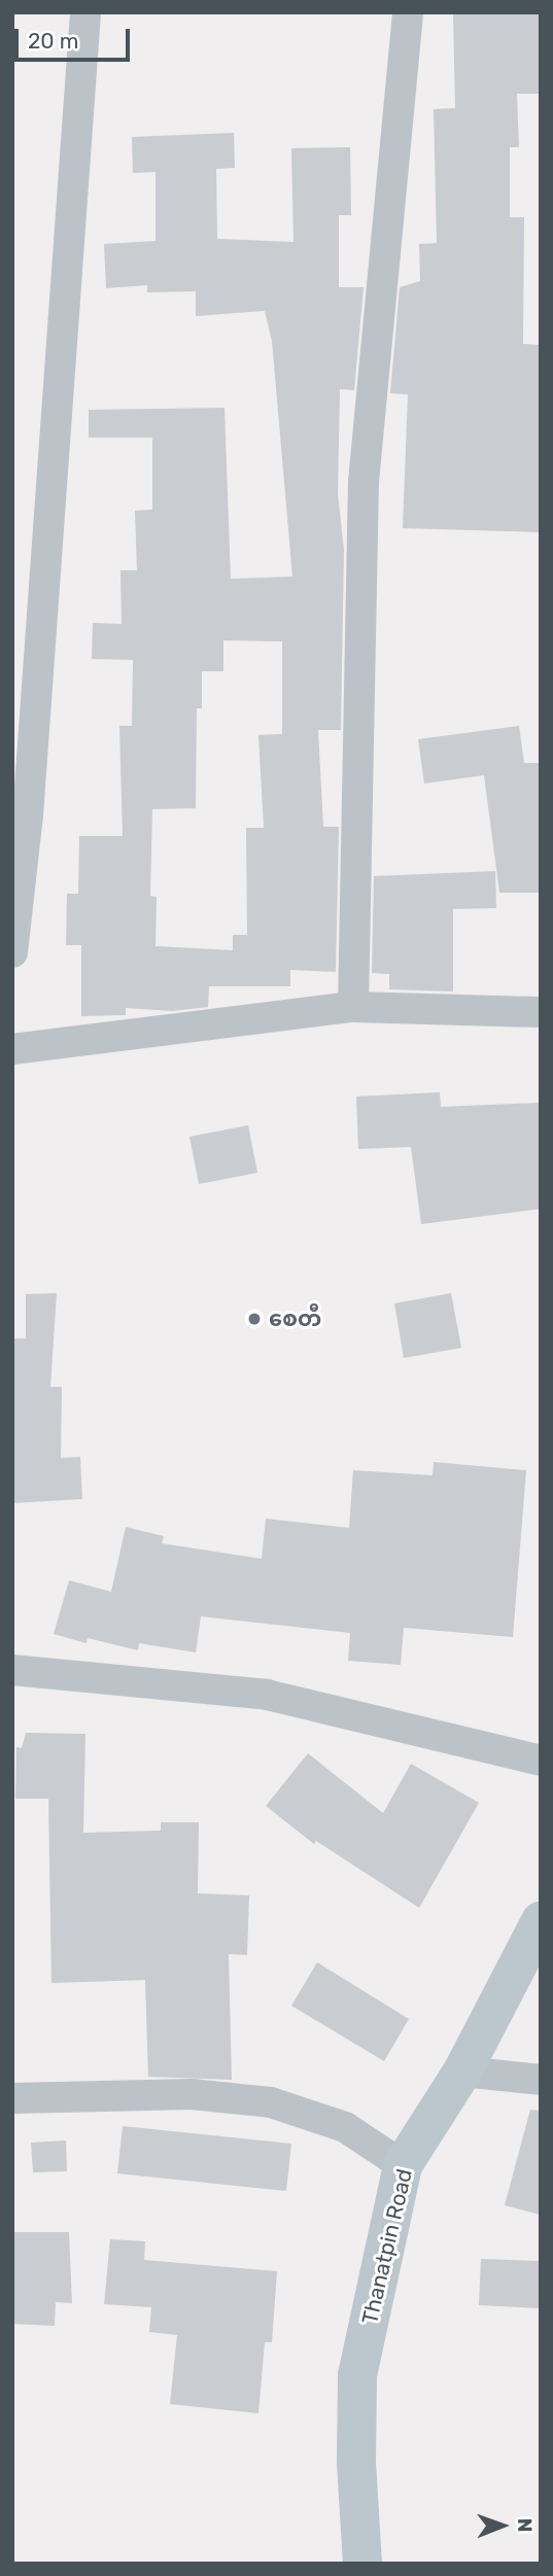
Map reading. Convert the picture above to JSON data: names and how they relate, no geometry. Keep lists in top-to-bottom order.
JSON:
{
  "streets": {
    "main road": ["Thanatpin Road"]
  },
  "places": ["စေတီ"],
  "scale_bar": "20 m",
  "north": "right"
}
